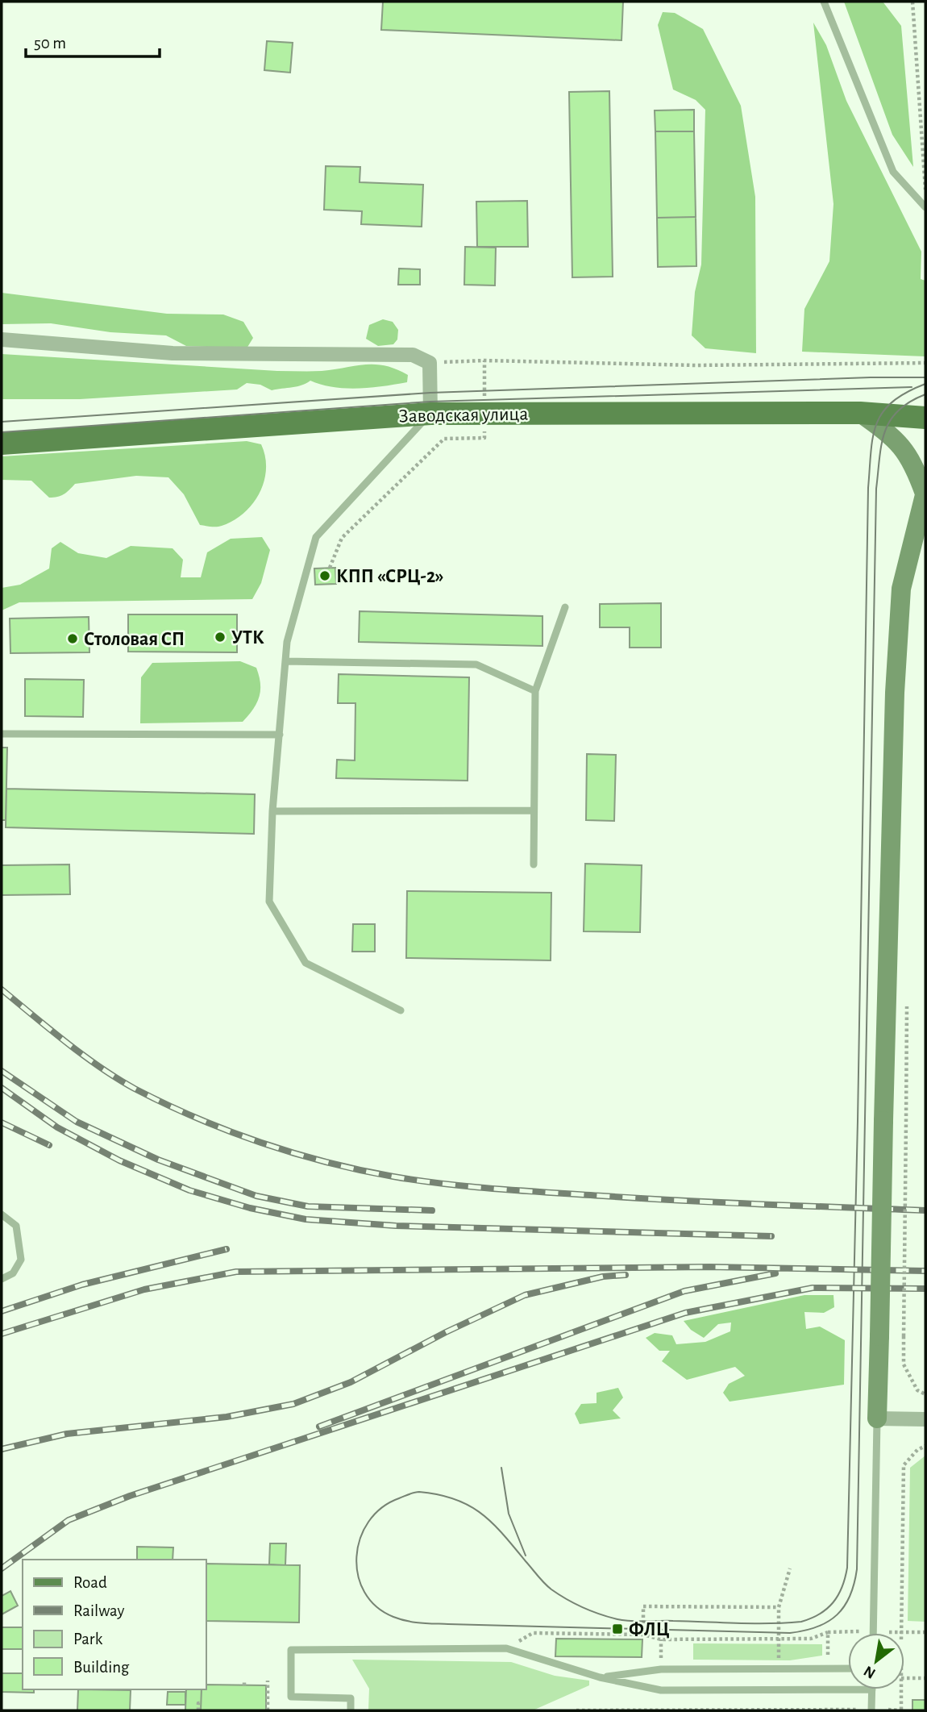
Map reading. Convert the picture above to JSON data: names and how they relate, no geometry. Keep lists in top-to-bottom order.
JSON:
{
  "streets": {
    "main road": ["Заводская улица"]
  },
  "places": {
    "other": ["КПП «СРЦ-2»", "УТК", "Столовая СП"],
    "transit": ["ФЛЦ"]
  },
  "legend": [
    "Road",
    "Railway",
    "Park",
    "Building"
  ],
  "scale_bar": "50 m",
  "north": "bottom left"
}
